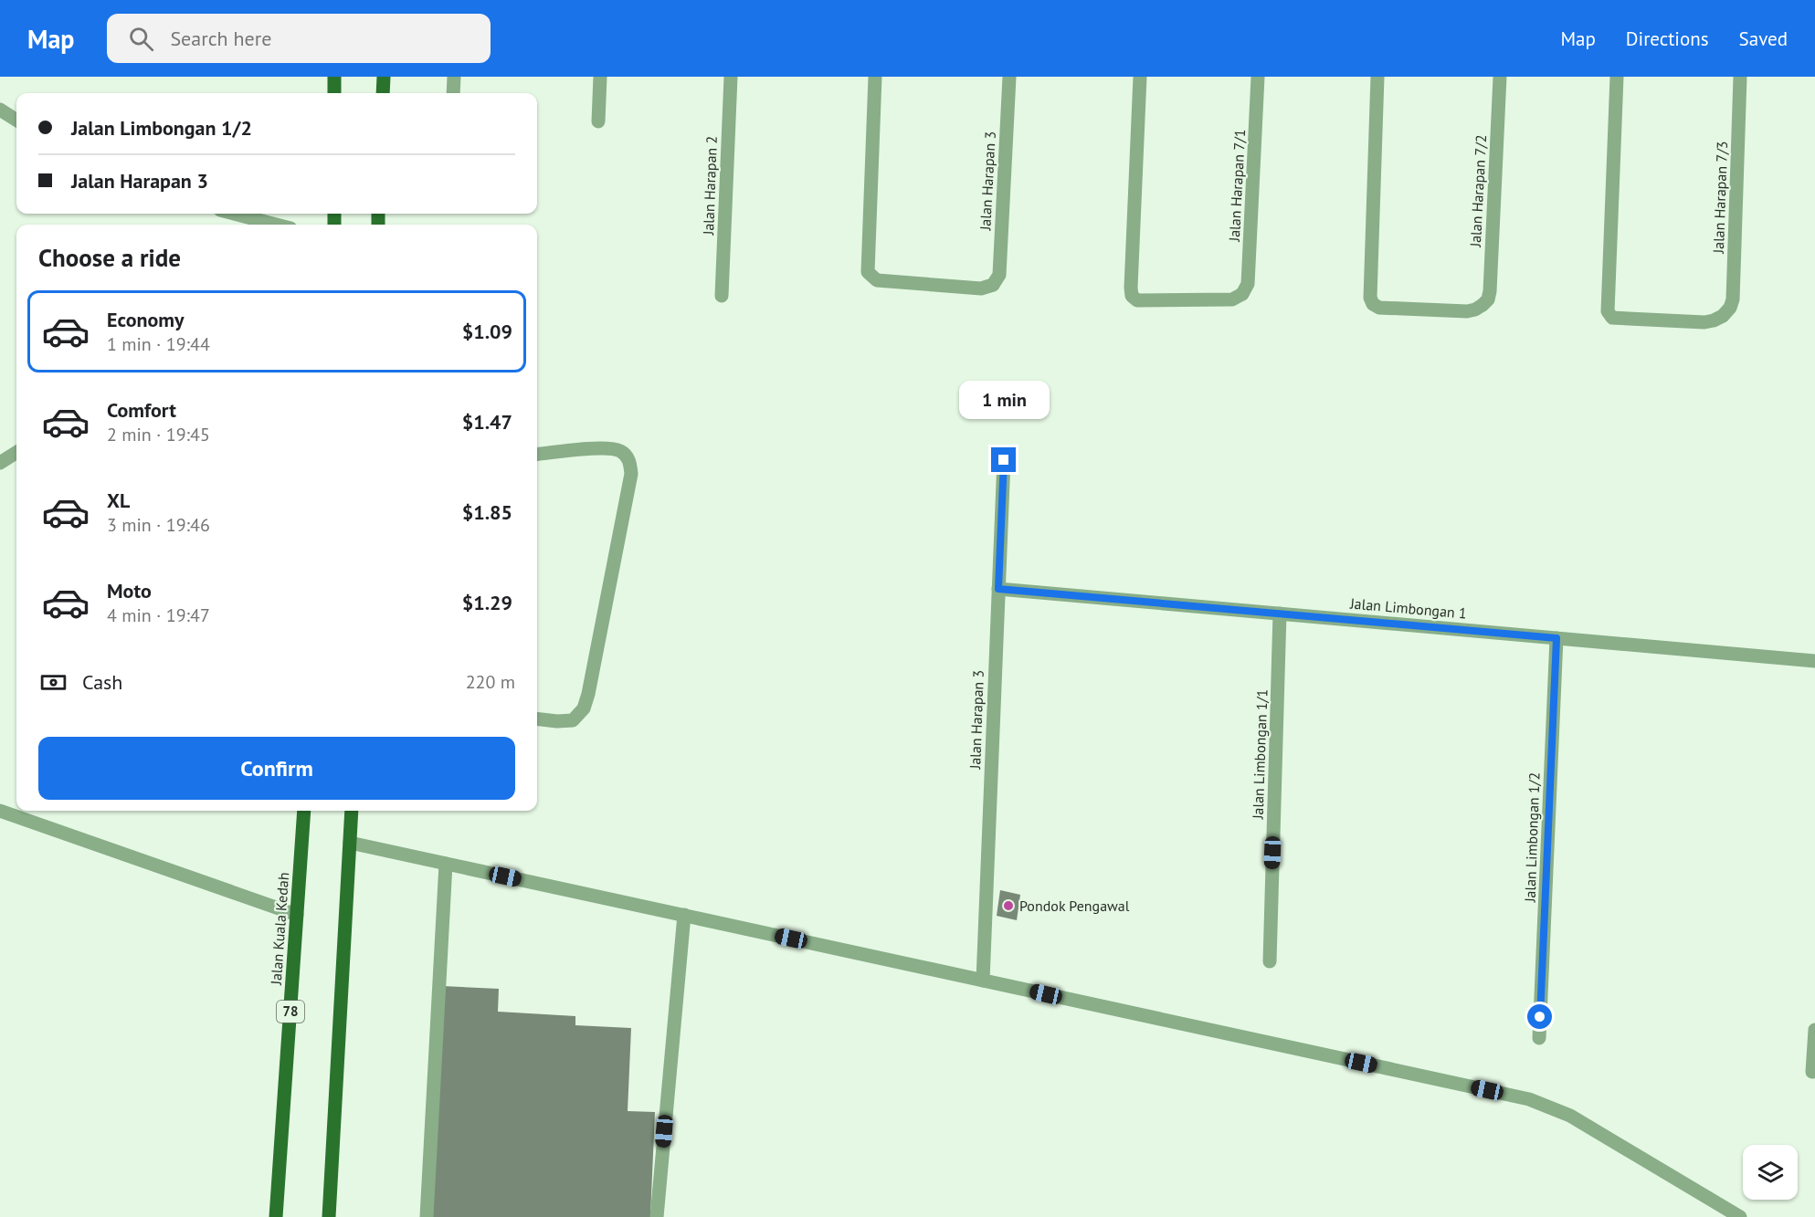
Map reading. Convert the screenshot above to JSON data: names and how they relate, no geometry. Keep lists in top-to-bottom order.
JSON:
{
  "streets": {
    "main road": ["Jalan Kuala Kedah", "78"],
    "street": [
      "Jalan Harapan 3",
      "Jalan Harapan 2",
      "Jalan Harapan 7/1",
      "Jalan Harapan 7/2",
      "Jalan Harapan 7/3",
      "Jalan Limbongan 1",
      "Jalan Limbongan 1/1",
      "Jalan Limbongan 1/2"
    ]
  },
  "crossings": [
    ["Jalan Harapan 3", "Jalan Limbongan 1"],
    ["Jalan Limbongan 1", "Jalan Limbongan 1/1"],
    ["Jalan Limbongan 1", "Jalan Limbongan 1/2"]
  ],
  "places": ["Pondok Pengawal"],
  "page": {
    "header": "Map",
    "search": "Search here",
    "nav": ["Map", "Directions", "Saved"],
    "banner": ["Jalan Limbongan 1/2", "Jalan Harapan 3"],
    "heading": "Choose a ride",
    "list": [
      {
        "name": "Economy",
        "note": "1 min · 19:44",
        "value": "$1.09"
      },
      {
        "name": "Comfort",
        "note": "2 min · 19:45",
        "value": "$1.47"
      },
      {
        "name": "XL",
        "note": "3 min · 19:46",
        "value": "$1.85"
      },
      {
        "name": "Moto",
        "note": "4 min · 19:47",
        "value": "$1.29"
      }
    ],
    "bubble": "1 min",
    "pay": ["Cash", "220 m"],
    "buttons": "Confirm"
  }
}
